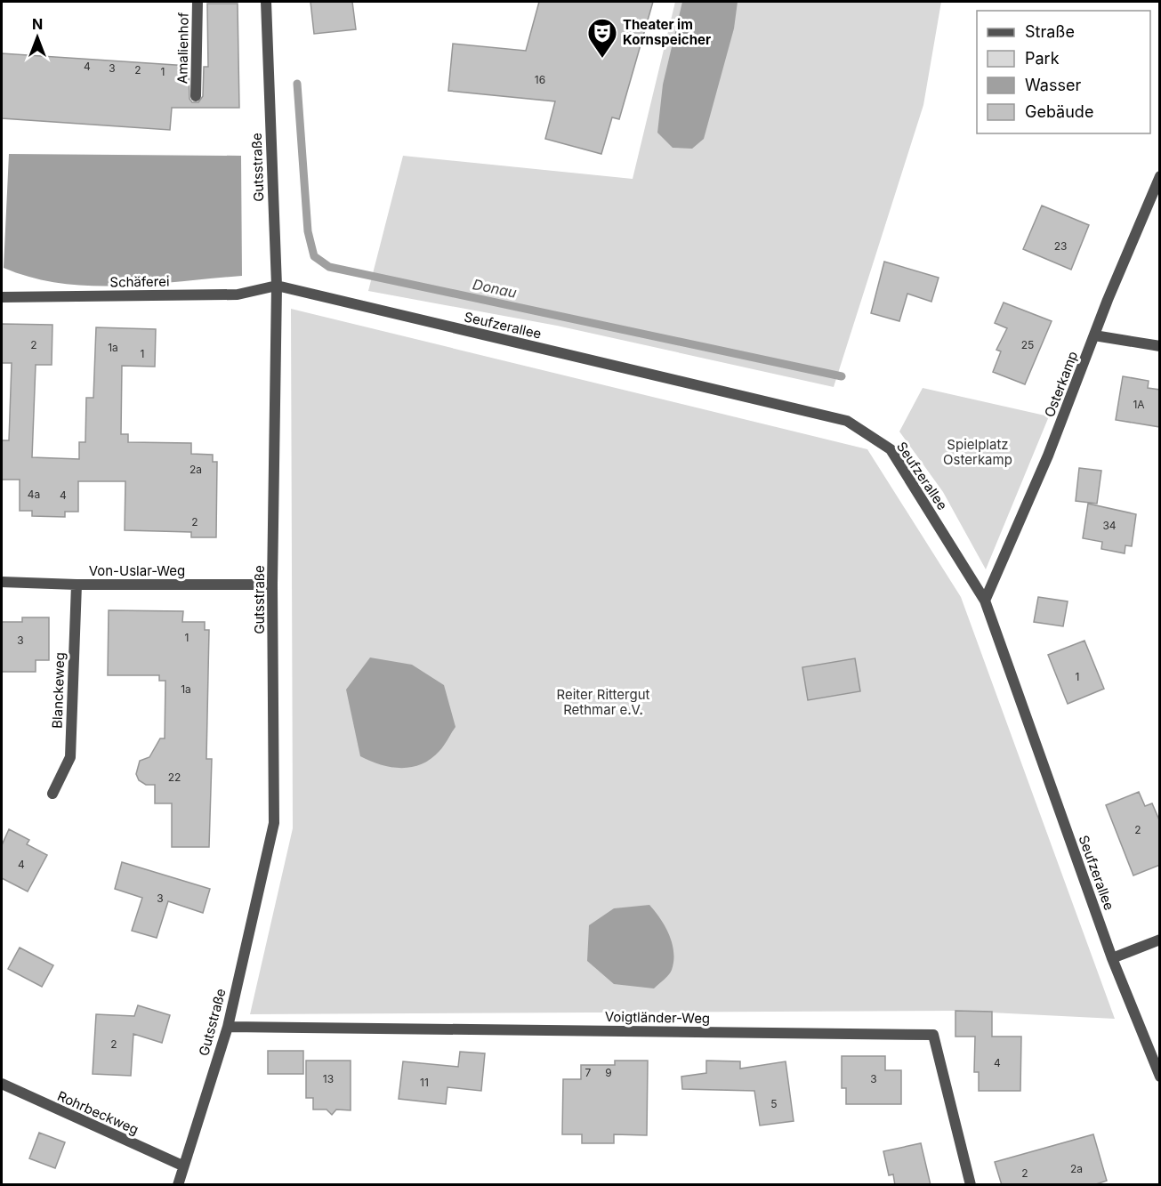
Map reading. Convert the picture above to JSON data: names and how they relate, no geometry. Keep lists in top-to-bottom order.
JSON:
{
  "streets": {
    "street": [
      "Amalienhof",
      "Gutsstraße",
      "Schäferei",
      "Seufzerallee",
      "Osterkamp",
      "Von-Uslar-Weg",
      "Blanckeweg",
      "Voigtländer-Weg",
      "Rohrbeckweg"
    ]
  },
  "crossings": [
    ["Gutsstraße", "Schäferei"],
    ["Gutsstraße", "Seufzerallee"],
    ["Gutsstraße", "Von-Uslar-Weg"],
    ["Gutsstraße", "Voigtländer-Weg"],
    ["Gutsstraße", "Rohrbeckweg"],
    ["Schäferei", "Seufzerallee"],
    ["Seufzerallee", "Osterkamp"],
    ["Von-Uslar-Weg", "Blanckeweg"]
  ],
  "water": ["Donau"],
  "parks": ["Spielplatz Osterkamp", "Reiter Rittergut Rethmar e.V."],
  "places": {
    "theatre": ["Theater im Kornspeicher"]
  },
  "house_numbers": [
    "4",
    "3",
    "2",
    "1",
    "16",
    "23",
    "2",
    "25",
    "1a",
    "1",
    "1A",
    "2a",
    "4a",
    "4",
    "2",
    "34",
    "1",
    "3",
    "1",
    "1a",
    "22",
    "2",
    "4",
    "3",
    "2",
    "4",
    "7",
    "9",
    "13",
    "3",
    "11",
    "5",
    "2a",
    "2"
  ],
  "legend": [
    "Straße",
    "Park",
    "Wasser",
    "Gebäude"
  ],
  "north": "top"
}
